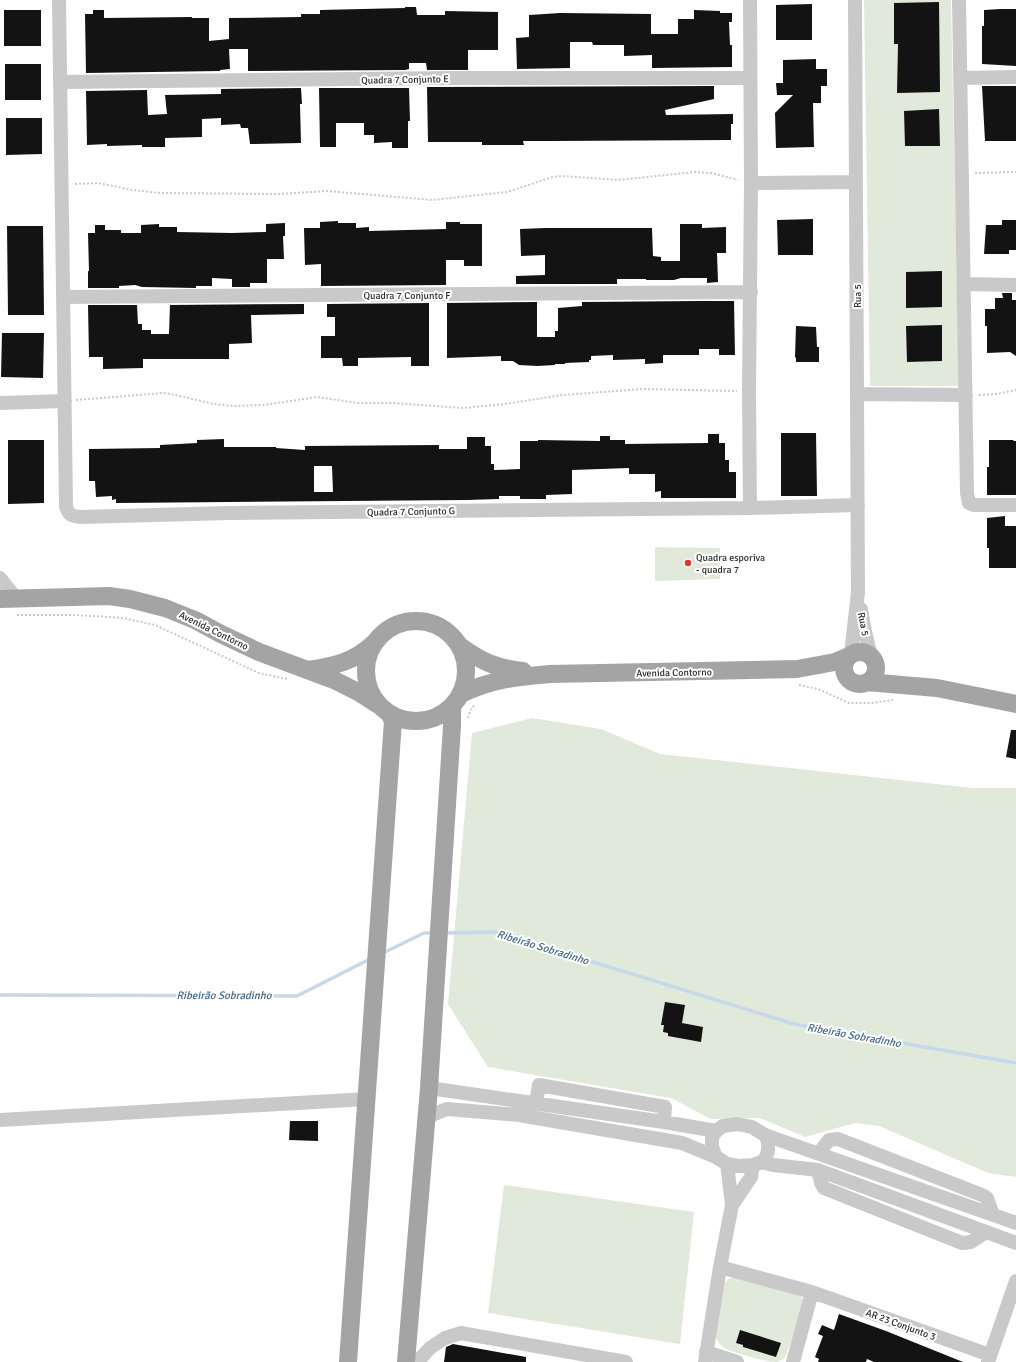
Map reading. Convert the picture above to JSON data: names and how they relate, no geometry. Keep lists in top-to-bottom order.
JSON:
{
  "streets": {
    "main road": ["Avenida Contorno"],
    "street": [
      "Quadra 7 Conjunto E",
      "Quadra 7 Conjunto F",
      "Rua 5",
      "Quadra 7 Conjunto G",
      "AR 23 Conjunto 3"
    ]
  },
  "crossings": [
    ["Rua 5", "Quadra 7 Conjunto G"],
    ["Rua 5", "Avenida Contorno"]
  ],
  "water": ["Ribeirão Sobradinho"],
  "places": ["Quadra esporiva - quadra 7"]
}
